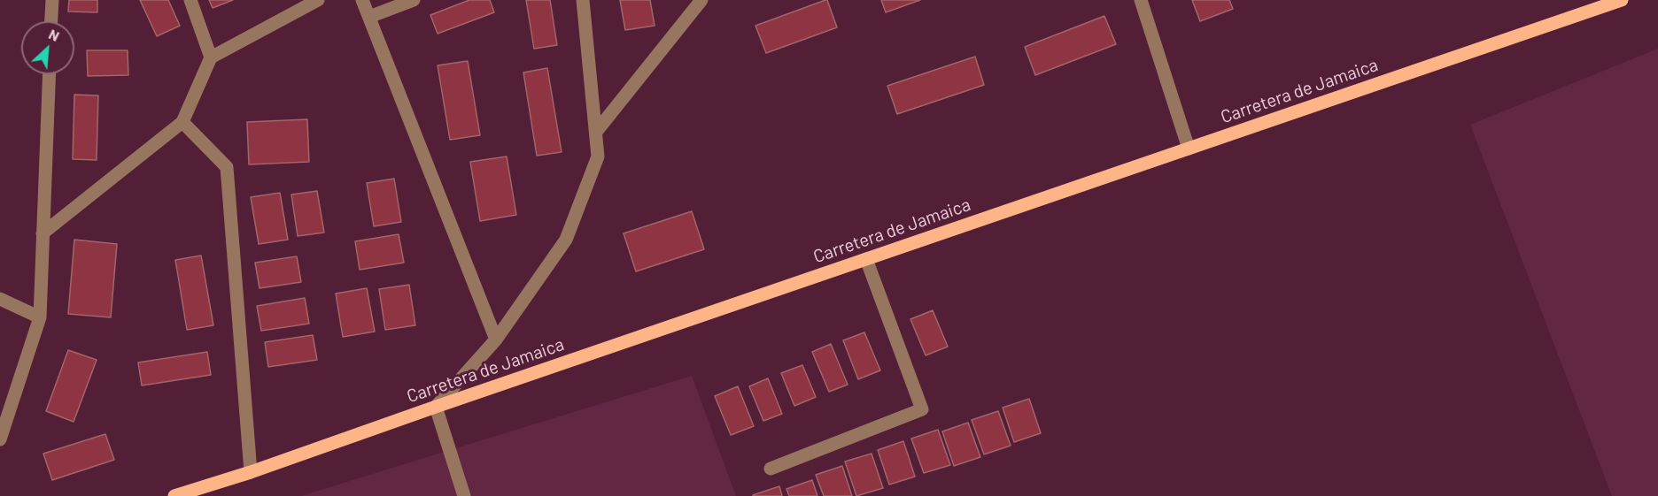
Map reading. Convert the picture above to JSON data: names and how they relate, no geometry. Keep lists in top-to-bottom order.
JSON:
{
  "streets": {
    "main road": ["Carretera de Jamaica"]
  },
  "north": "top right"
}
